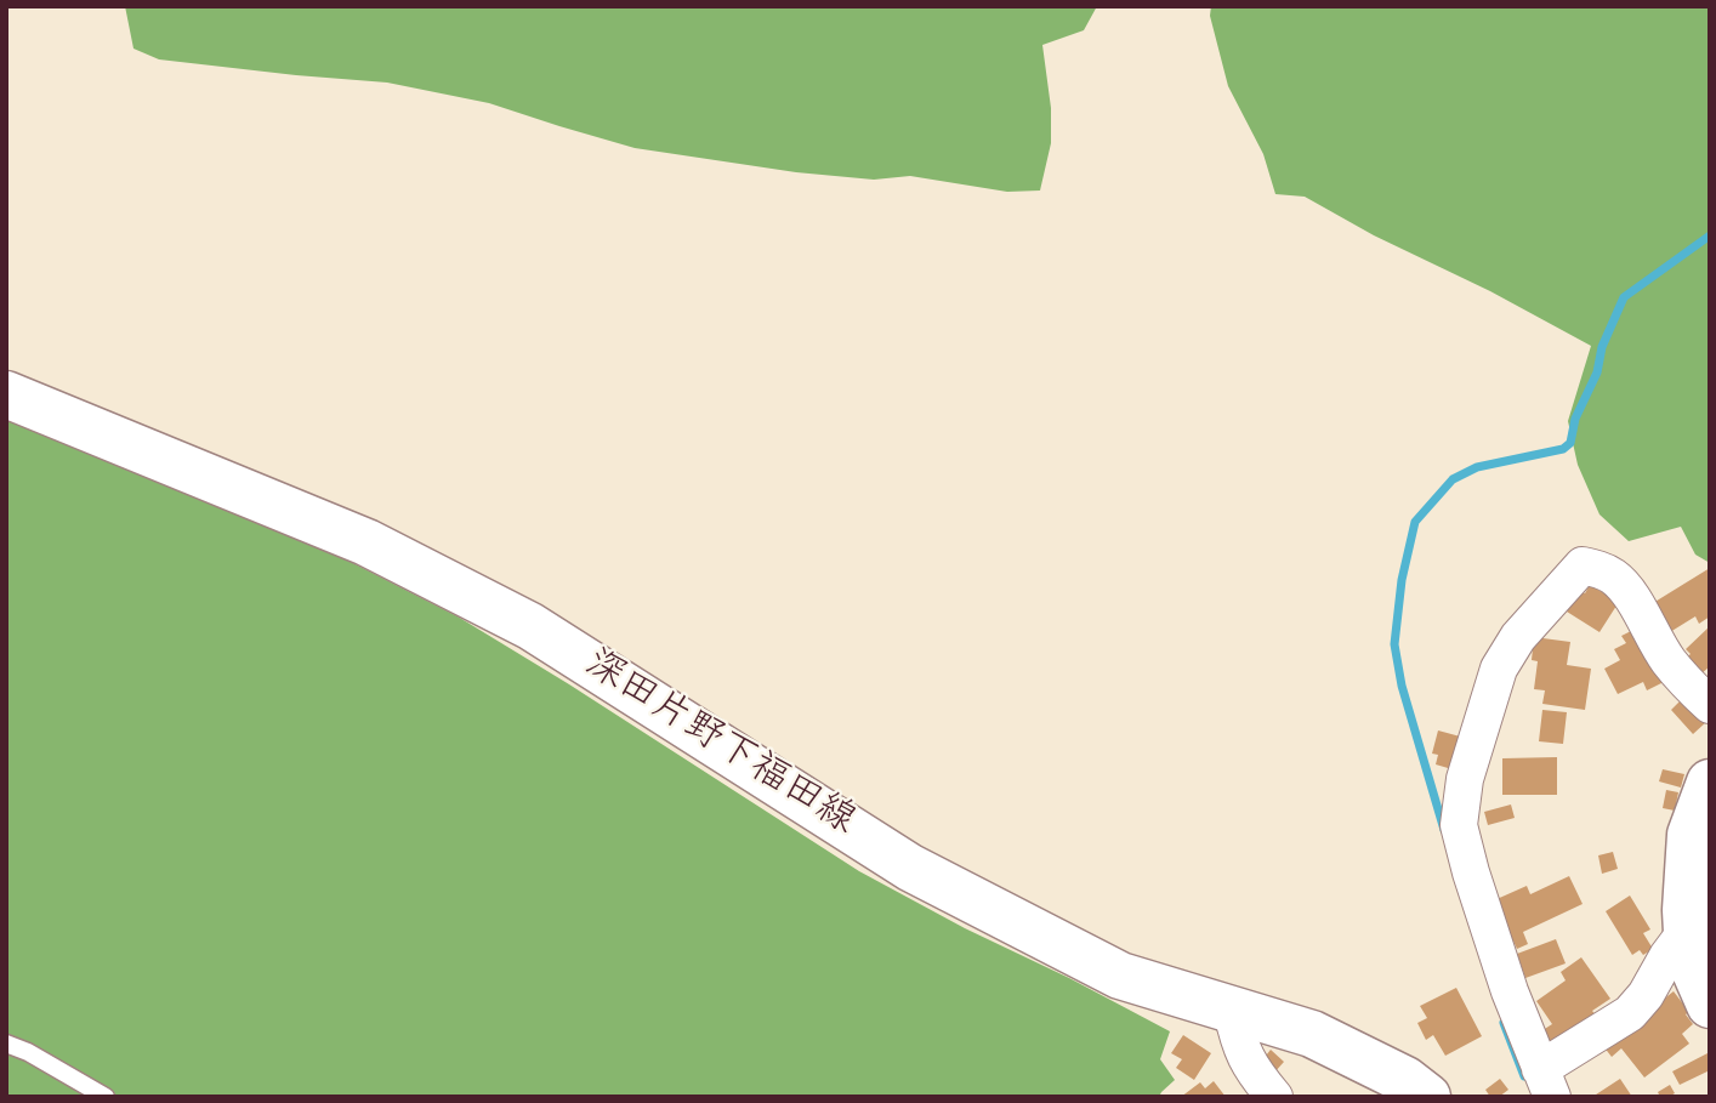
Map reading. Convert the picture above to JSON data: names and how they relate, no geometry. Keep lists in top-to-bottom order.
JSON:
{
  "streets": {
    "main road": ["深田片野下福田線"]
  }
}
